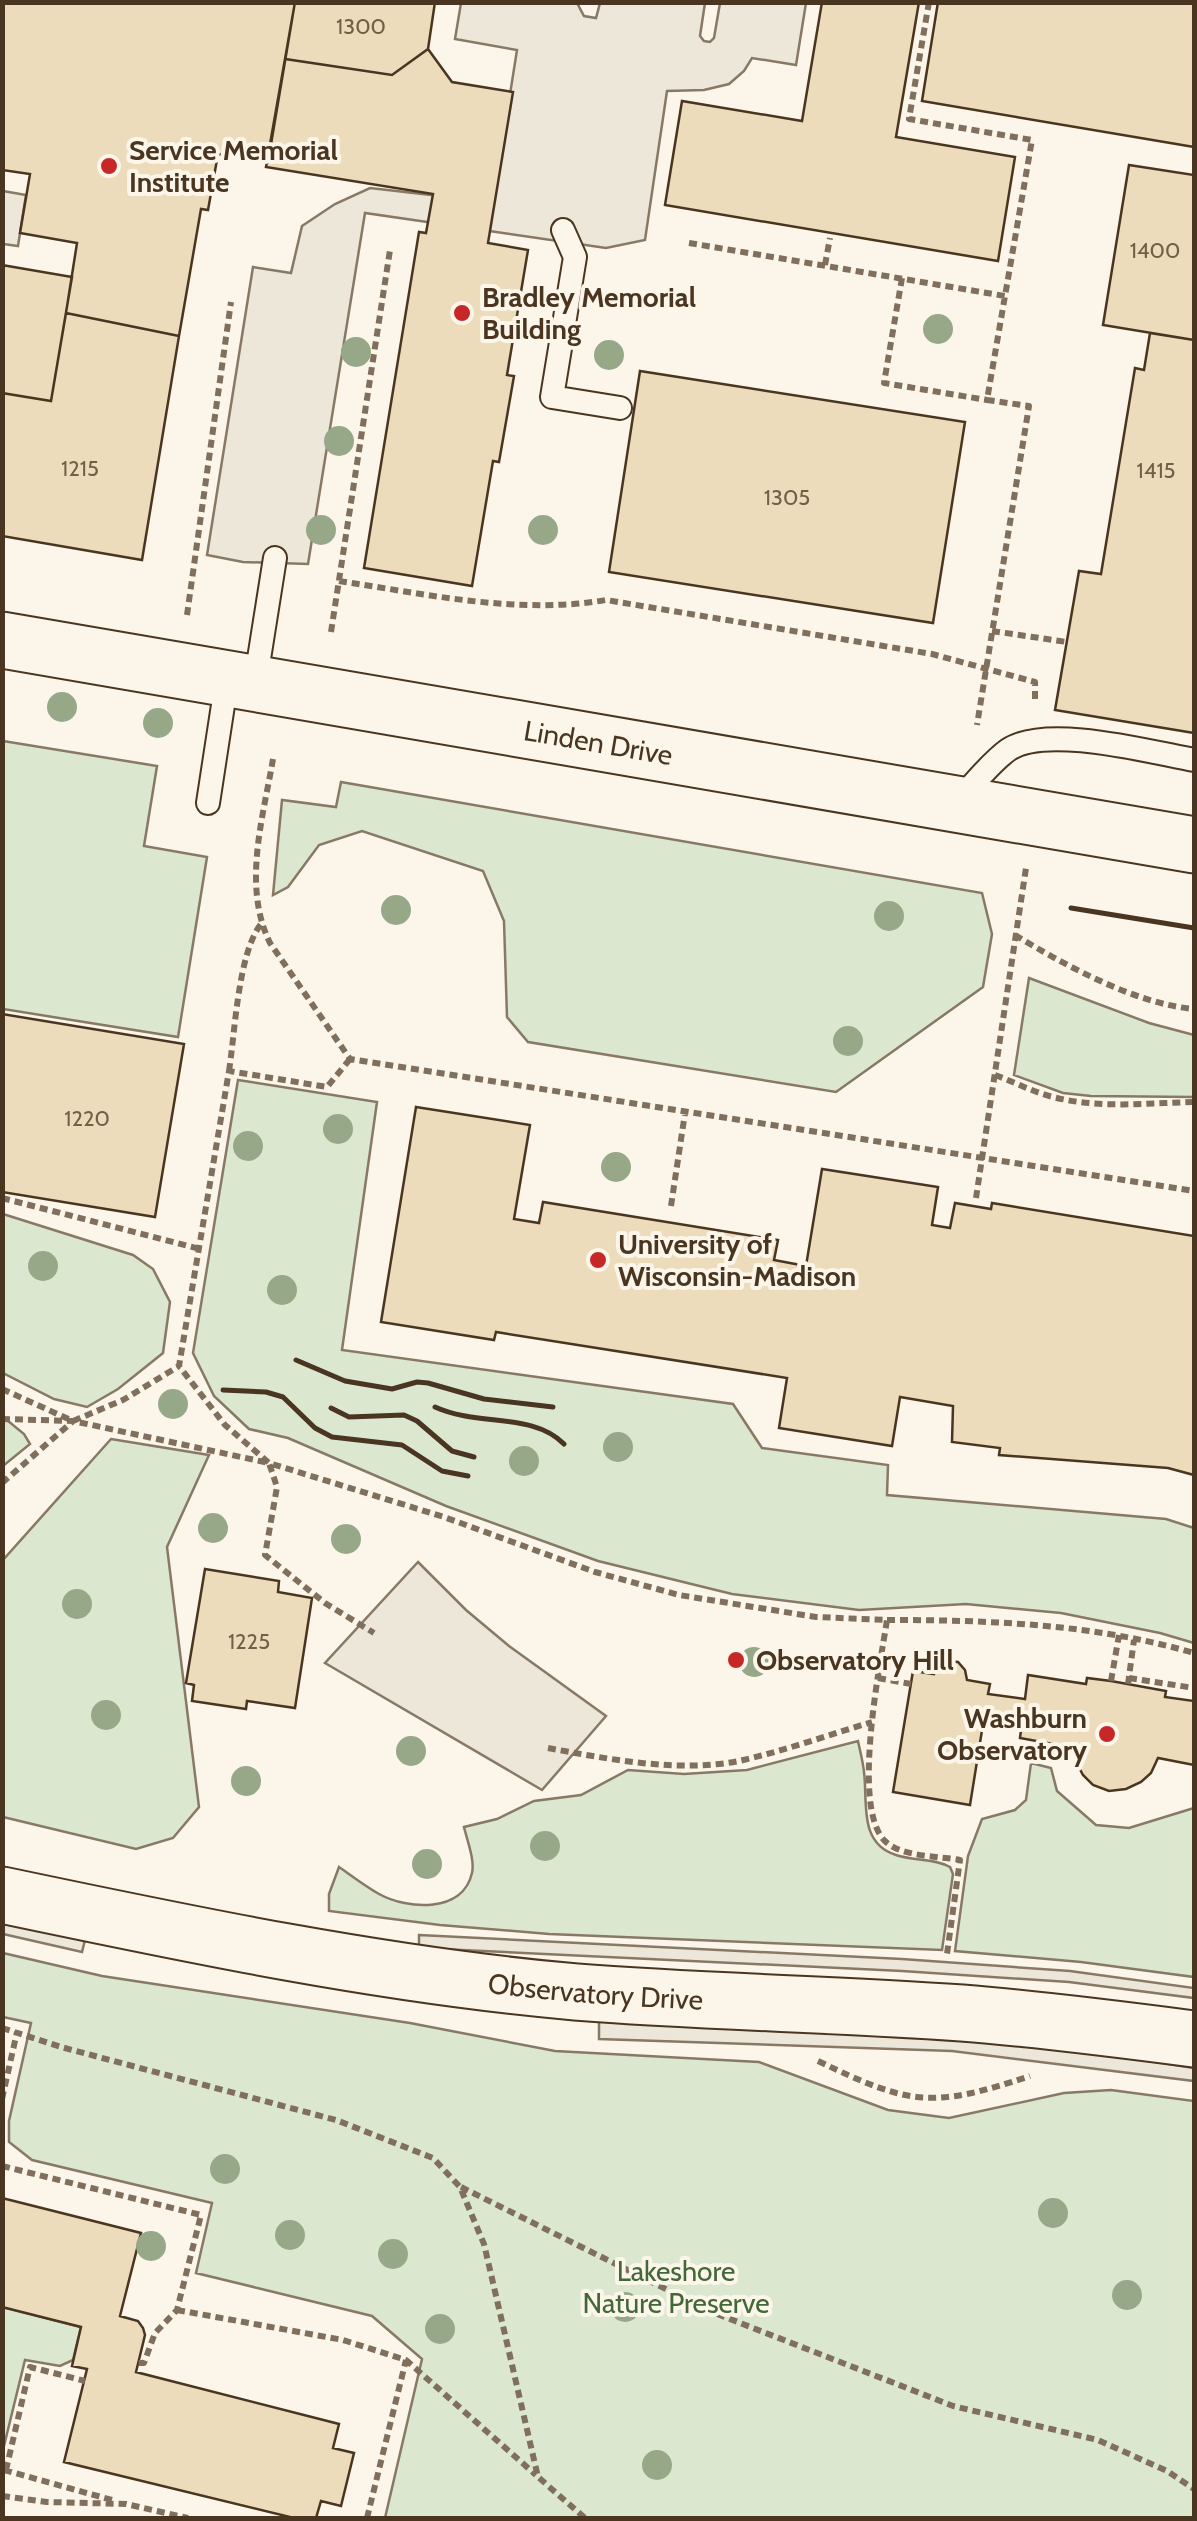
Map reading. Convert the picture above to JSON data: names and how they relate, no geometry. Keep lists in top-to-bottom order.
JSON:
{
  "streets": {
    "street": ["Linden Drive", "Observatory Drive"]
  },
  "parks": ["Lakeshore Nature Preserve"],
  "places": [
    "Service Memorial Institute",
    "Bradley Memorial Building",
    "University of Wisconsin-Madison",
    "Observatory Hill",
    "Washburn Observatory"
  ],
  "house_numbers": [
    "1300",
    "1400",
    "1215",
    "1415",
    "1305",
    "1220",
    "1225"
  ]
}
